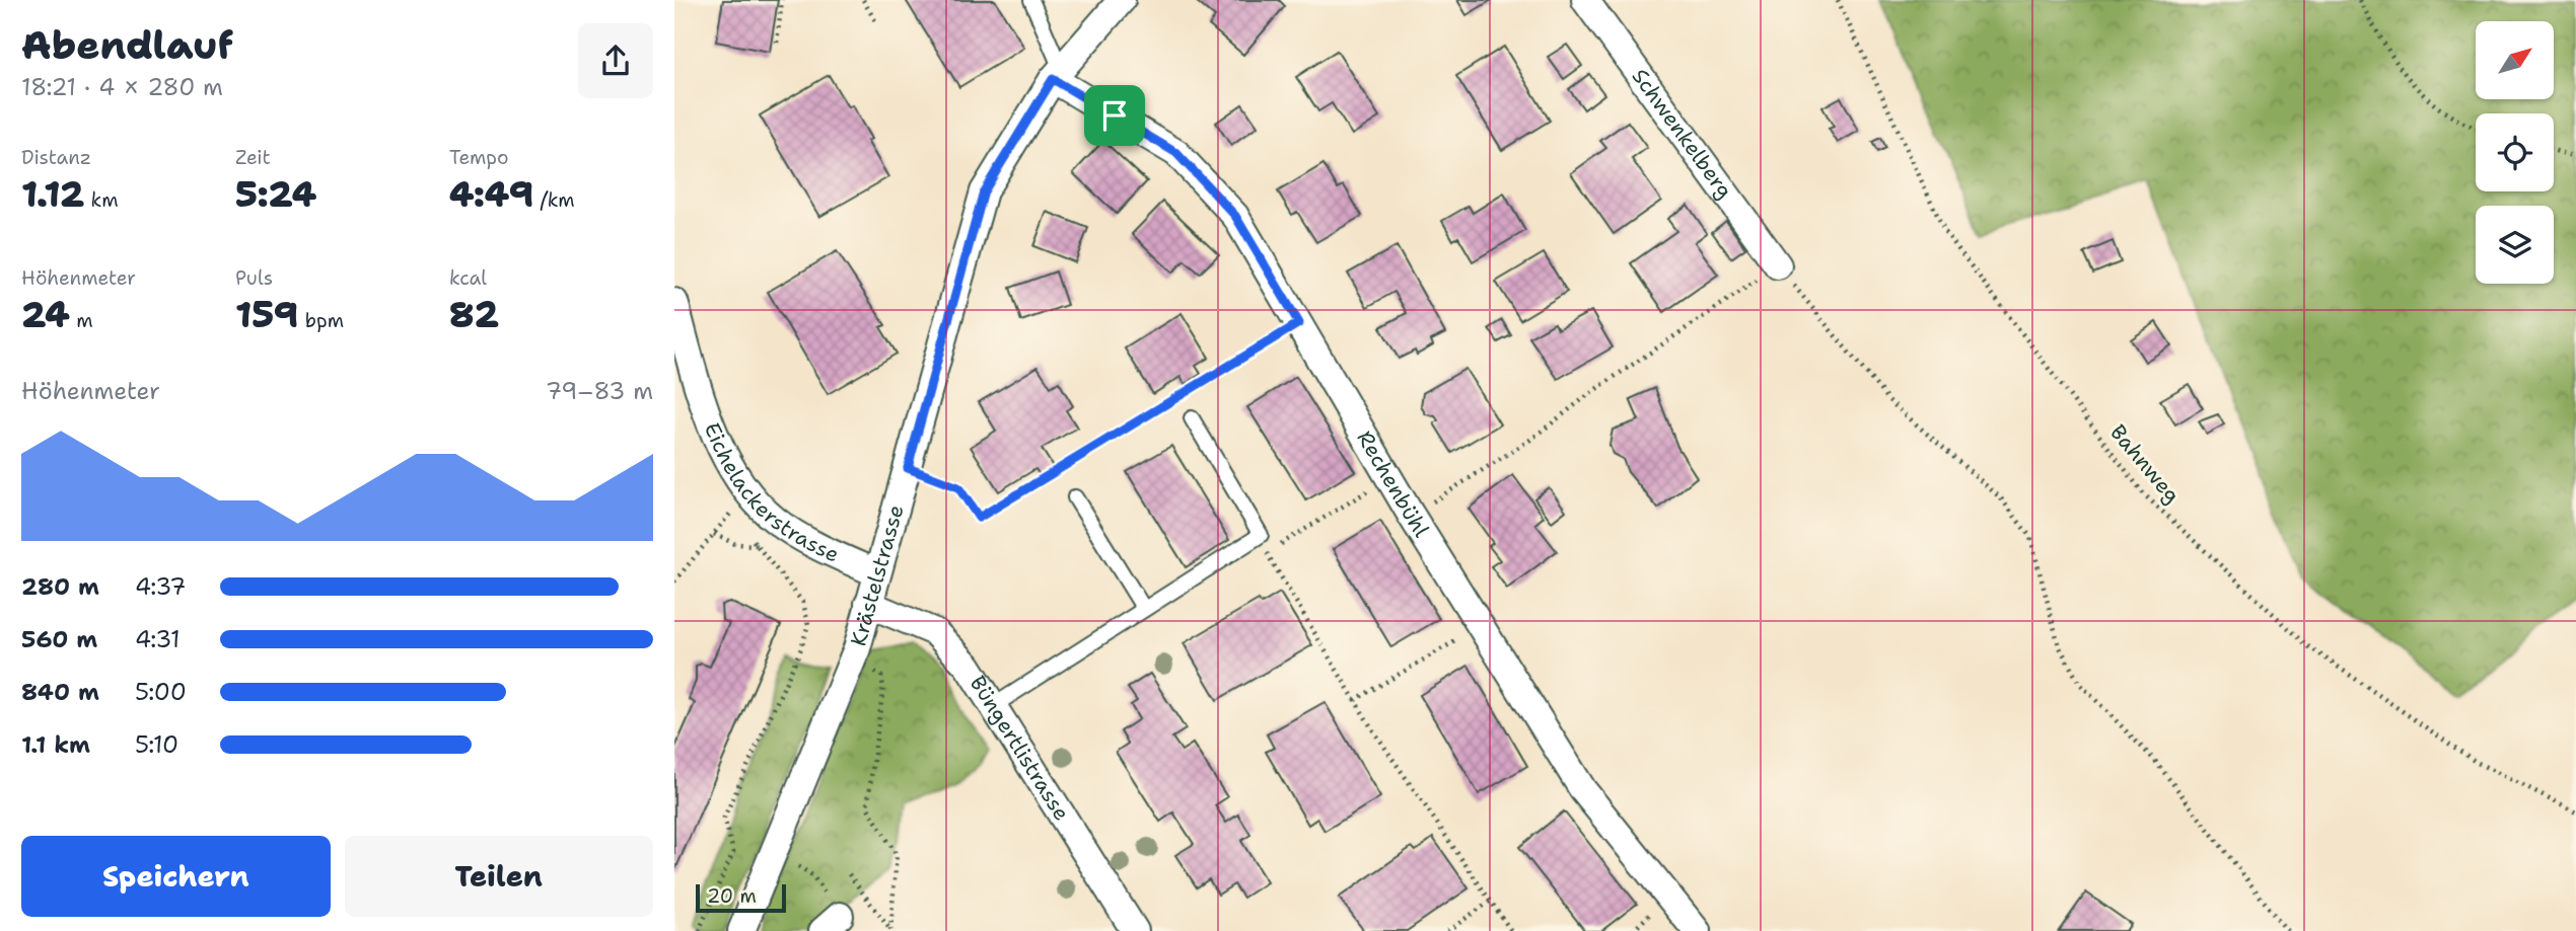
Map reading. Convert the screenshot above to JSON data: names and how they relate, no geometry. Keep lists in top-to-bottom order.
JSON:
{
  "streets": {
    "street": [
      "Schwenkelberg",
      "Rechenbühl",
      "Eichelackerstrasse",
      "Krästelstrasse",
      "Büngertlistrasse"
    ],
    "path": ["Bahnweg"]
  },
  "crossings": [
    ["Rechenbühl", "Krästelstrasse"],
    ["Eichelackerstrasse", "Krästelstrasse"],
    ["Krästelstrasse", "Büngertlistrasse"]
  ],
  "scale_bar": "20 m",
  "north": "top right",
  "page": {
    "heading": ["Abendlauf", "18:21 · 4 × 280 m"],
    "stats": [
      ["Distanz", "1.12 km"],
      ["Zeit", "5:24"],
      ["Tempo", "4:49 /km"],
      ["Höhenmeter", "24 m"],
      ["Puls", "159 bpm"],
      ["kcal", "82"]
    ],
    "chart": ["Höhenmeter", "79–83 m"],
    "list": [
      {
        "name": "280 m",
        "note": "4:37"
      },
      {
        "name": "560 m",
        "note": "4:31"
      },
      {
        "name": "840 m",
        "note": "5:00"
      },
      {
        "name": "1.1 km",
        "note": "5:10"
      }
    ],
    "buttons": ["Speichern", "Teilen"],
    "scale": "20 m"
  }
}
